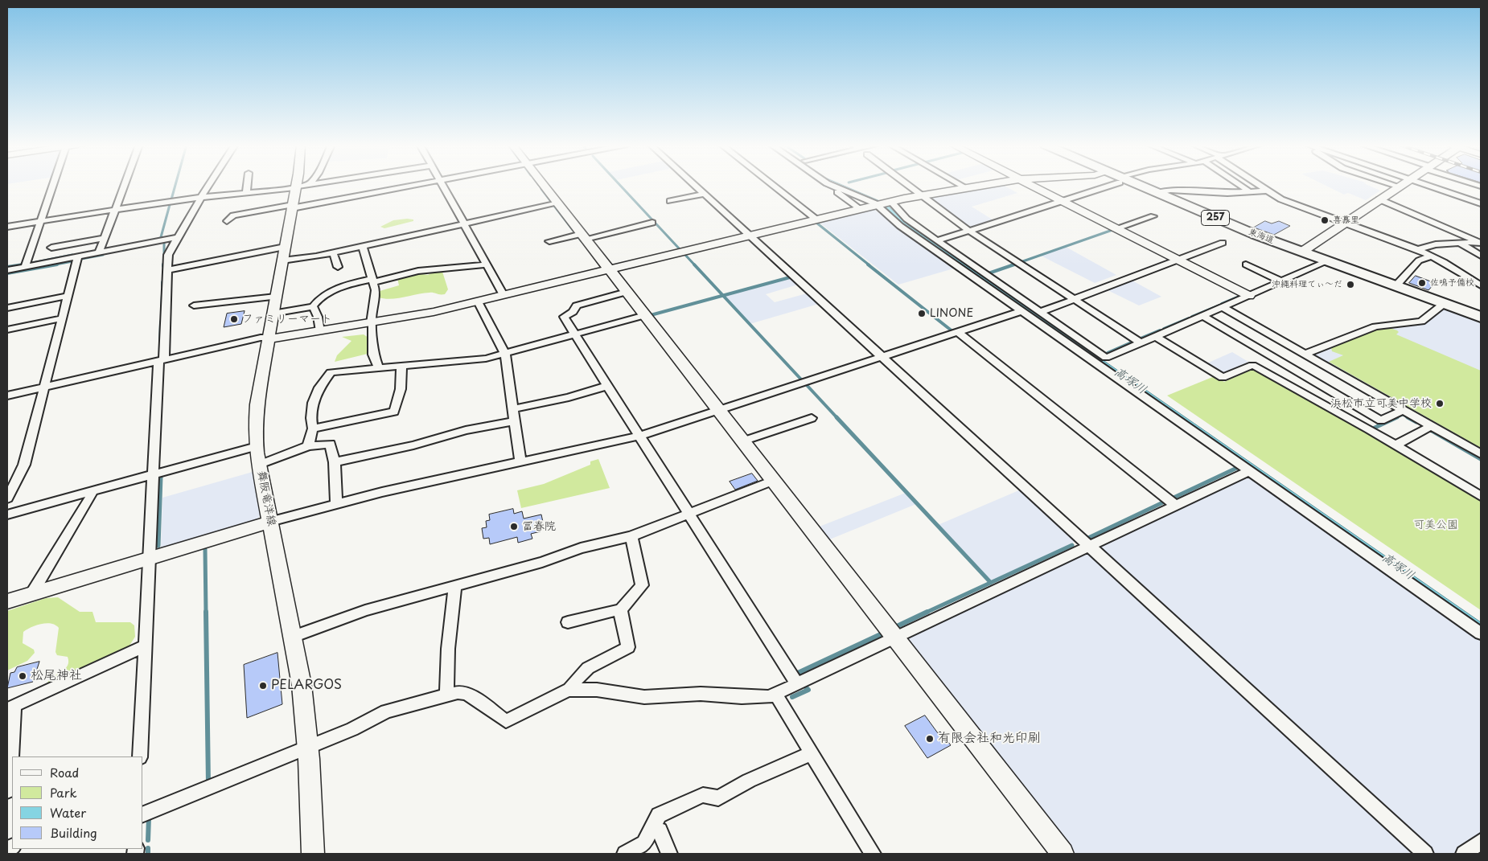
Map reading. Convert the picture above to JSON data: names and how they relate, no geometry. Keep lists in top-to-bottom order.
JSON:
{
  "streets": {
    "highway": ["257", "東海道"],
    "street": ["舞阪竜洋線"]
  },
  "water": ["高塚川"],
  "parks": ["可美公園"],
  "places": [
    "喜慕里",
    "佐鳴予備校",
    "沖縄料理てぃ〜だ",
    "LINONE",
    "ファミリーマート",
    "浜松市立可美中学校",
    "冨春院",
    "松尾神社",
    "PELARGOS",
    "有限会社和光印刷"
  ],
  "legend": [
    "Road",
    "Park",
    "Water",
    "Building"
  ]
}
